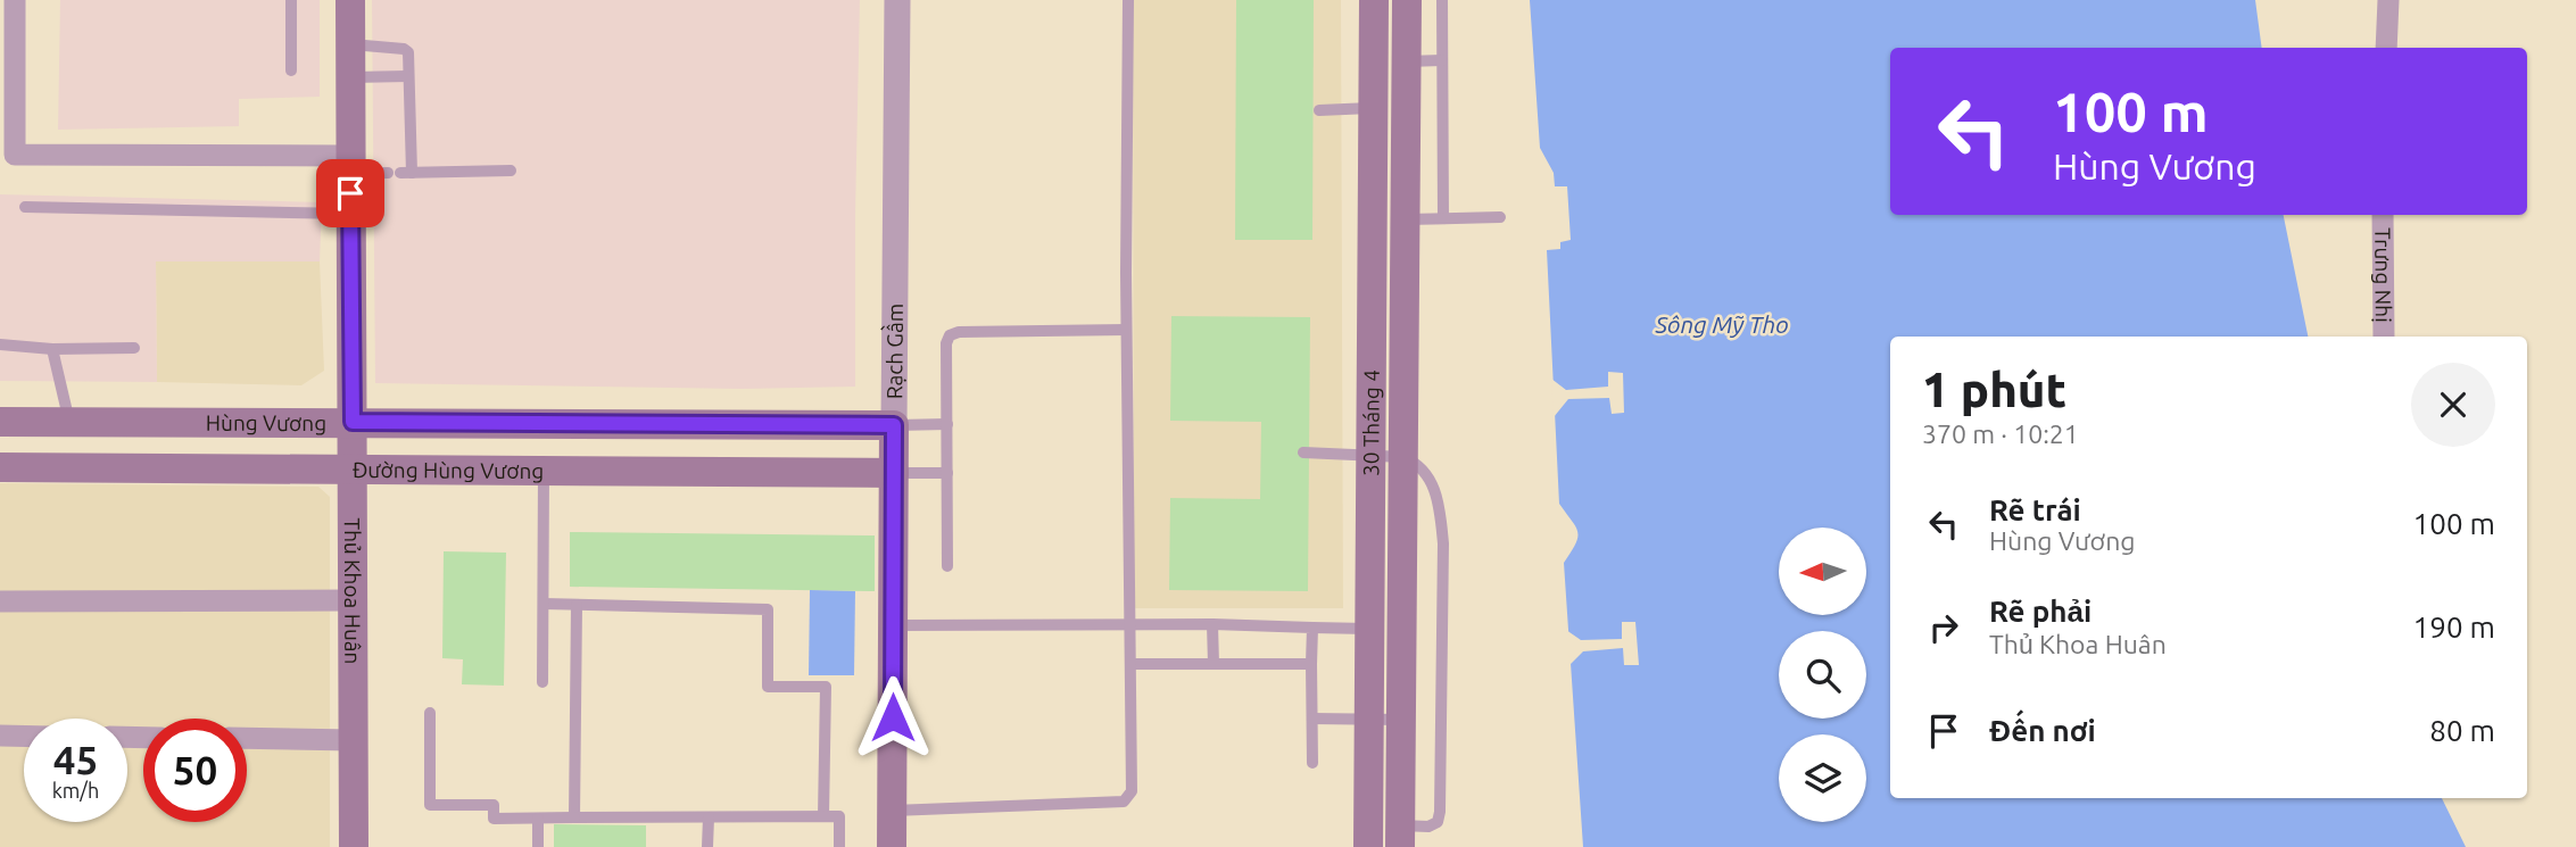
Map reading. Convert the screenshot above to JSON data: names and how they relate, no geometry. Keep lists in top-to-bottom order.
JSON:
{
  "streets": {
    "main road": [
      "Rạch Gầm",
      "Hùng Vương",
      "30 Tháng 4",
      "Đường Hùng Vương",
      "Thủ Khoa Huân"
    ],
    "street": ["Trưng Nhị"]
  },
  "crossings": [
    ["Rạch Gầm", "Hùng Vương"],
    ["Rạch Gầm", "Đường Hùng Vương"],
    ["Hùng Vương", "Thủ Khoa Huân"],
    ["Đường Hùng Vương", "Thủ Khoa Huân"]
  ],
  "water": ["Sông Mỹ Tho"],
  "north": "left",
  "page": {
    "turn": ["100 m", "Hùng Vương"],
    "heading": ["1 phút", "370 m · 10:21"],
    "list": [
      {
        "name": "Rẽ trái",
        "note": "Hùng Vương",
        "value": "100 m"
      },
      {
        "name": "Rẽ phải",
        "note": "Thủ Khoa Huân",
        "value": "190 m"
      },
      {
        "name": "Đến nơi",
        "value": "80 m"
      }
    ],
    "speed": "45 km/h",
    "limit": "50"
  }
}
